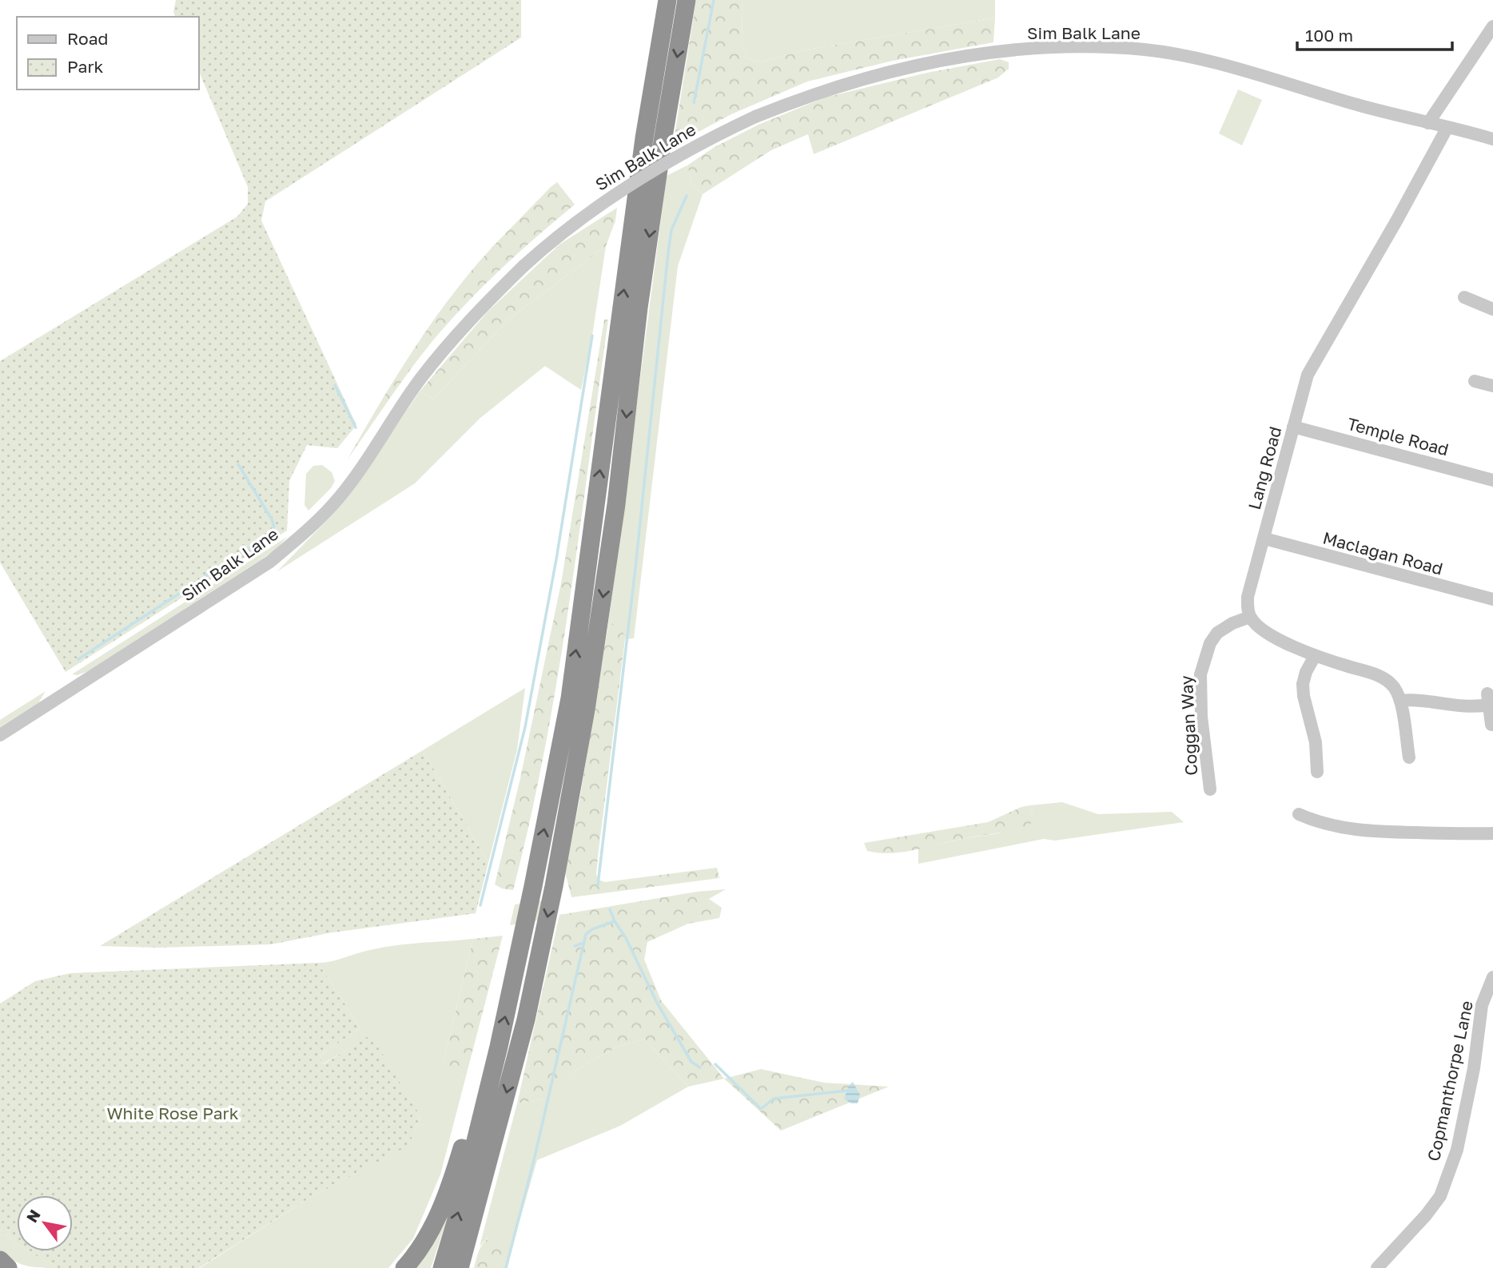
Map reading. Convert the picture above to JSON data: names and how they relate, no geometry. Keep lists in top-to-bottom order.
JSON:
{
  "streets": {
    "street": [
      "Sim Balk Lane",
      "Temple Road",
      "Lang Road",
      "Maclagan Road",
      "Coggan Way",
      "Copmanthorpe Lane"
    ]
  },
  "crossings": [
    ["Sim Balk Lane", "Lang Road"],
    ["Temple Road", "Lang Road"],
    ["Lang Road", "Maclagan Road"],
    ["Lang Road", "Coggan Way"]
  ],
  "parks": ["White Rose Park"],
  "legend": ["Road", "Park"],
  "scale_bar": "100 m",
  "north": "top left"
}
